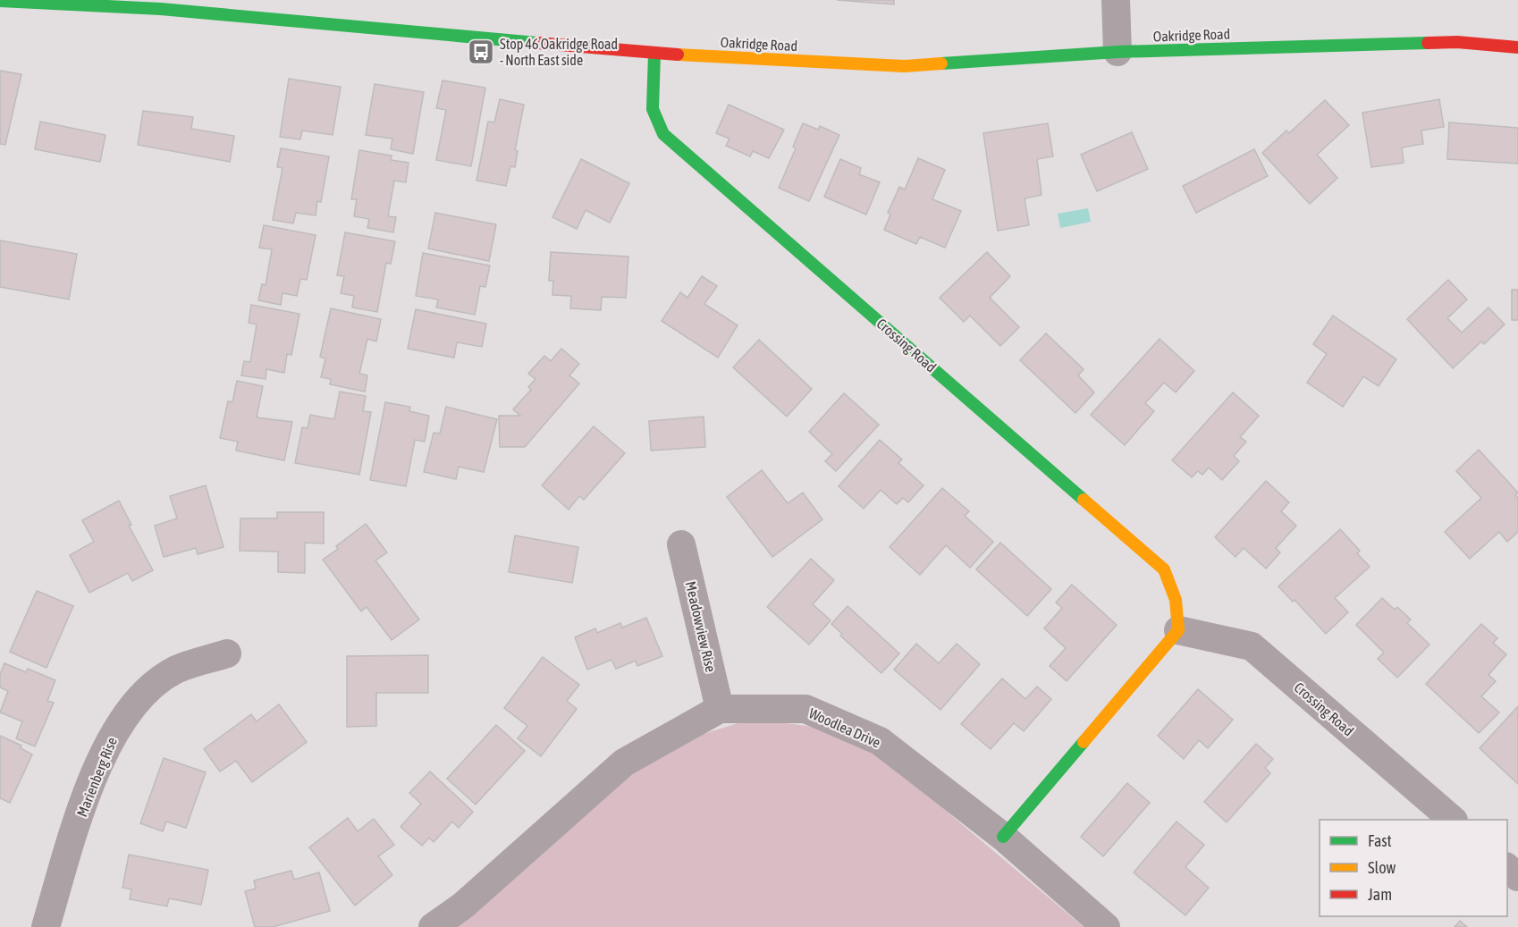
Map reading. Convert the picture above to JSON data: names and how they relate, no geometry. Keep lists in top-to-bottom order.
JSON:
{
  "streets": {
    "street": [
      "Oakridge Road",
      "Crossing Road",
      "Meadowview Rise",
      "Woodlea Drive",
      "Marienberg Rise"
    ]
  },
  "crossings": [
    ["Oakridge Road", "Crossing Road"],
    ["Meadowview Rise", "Woodlea Drive"]
  ],
  "places": {
    "bus stop": ["Stop 46 Oakridge Road - North East side"]
  },
  "legend": ["Fast", "Slow", "Jam"]
}
